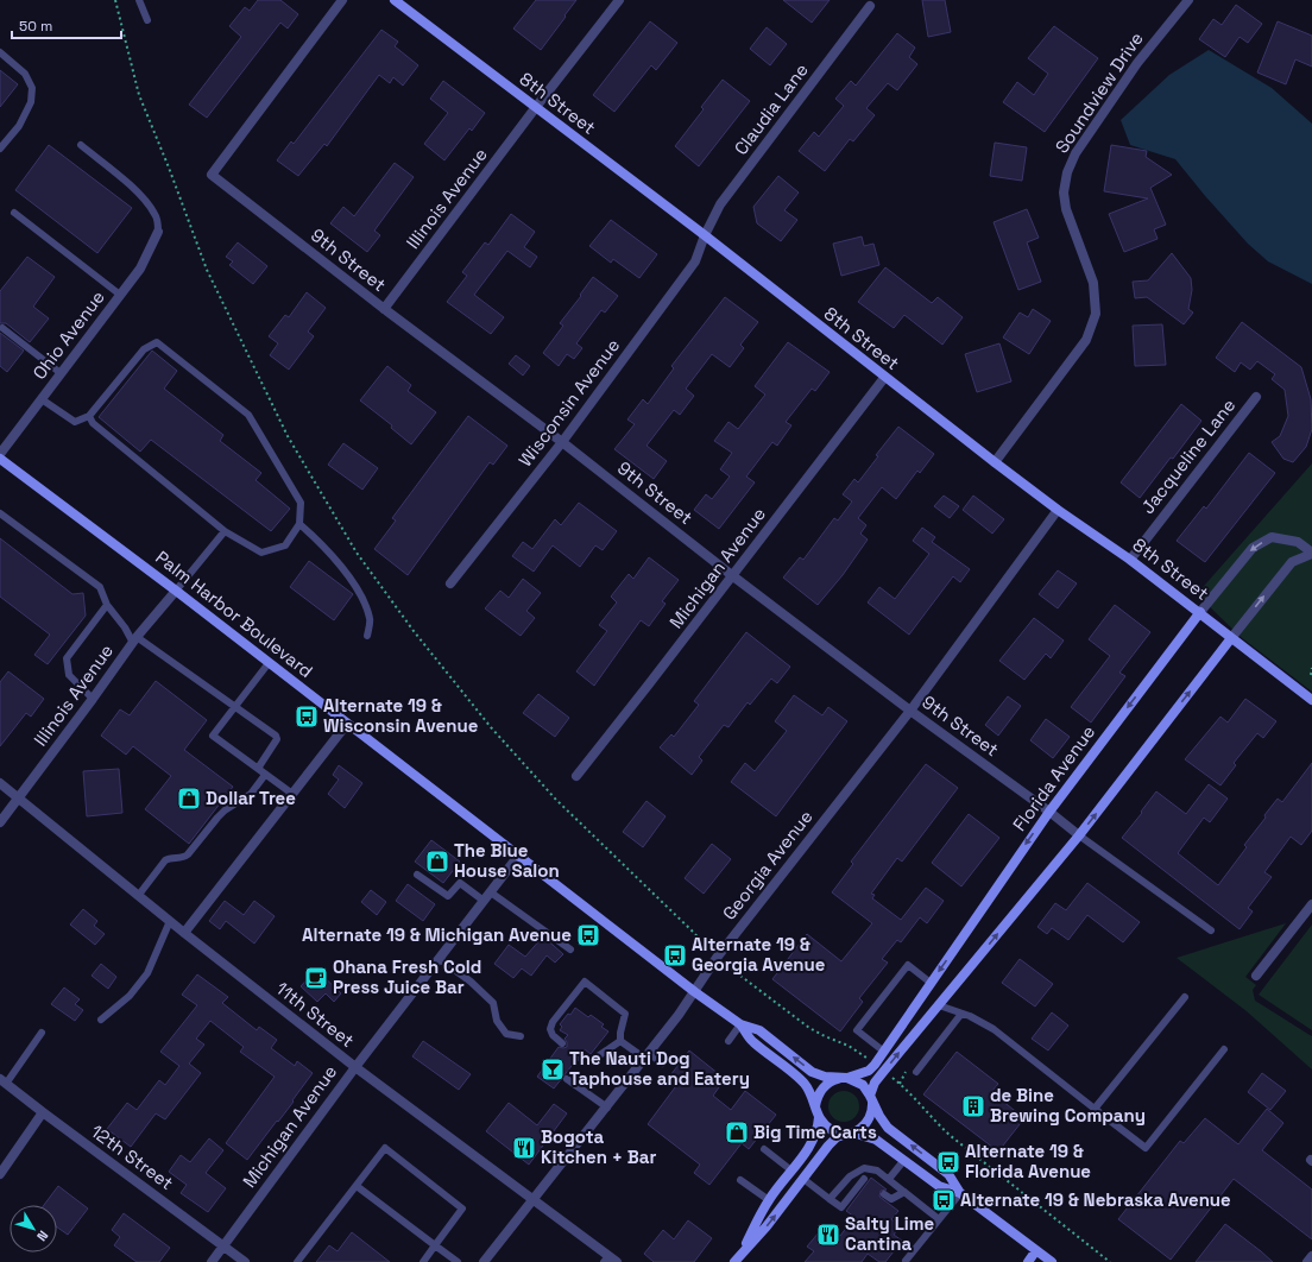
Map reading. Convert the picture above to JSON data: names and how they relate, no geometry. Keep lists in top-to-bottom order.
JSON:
{
  "streets": {
    "street": [
      "Soundview Drive",
      "8th Street",
      "Claudia Lane",
      "Illinois Avenue",
      "9th Street",
      "Ohio Avenue",
      "Wisconsin Avenue",
      "Jacqueline Lane",
      "Michigan Avenue",
      "Palm Harbor Boulevard",
      "Florida Avenue",
      "Georgia Avenue",
      "11th Street",
      "12th Street"
    ]
  },
  "crossings": [
    ["Soundview Drive", "8th Street"],
    ["8th Street", "Claudia Lane"],
    ["8th Street", "Illinois Avenue"],
    ["8th Street", "Wisconsin Avenue"],
    ["8th Street", "Jacqueline Lane"],
    ["8th Street", "Michigan Avenue"],
    ["8th Street", "Florida Avenue"],
    ["8th Street", "Georgia Avenue"],
    ["Claudia Lane", "Wisconsin Avenue"],
    ["Illinois Avenue", "9th Street"],
    ["Illinois Avenue", "Palm Harbor Boulevard"],
    ["Illinois Avenue", "11th Street"],
    ["9th Street", "Wisconsin Avenue"],
    ["9th Street", "Michigan Avenue"],
    ["9th Street", "Florida Avenue"],
    ["9th Street", "Georgia Avenue"],
    ["Michigan Avenue", "Palm Harbor Boulevard"],
    ["Michigan Avenue", "11th Street"],
    ["Michigan Avenue", "12th Street"],
    ["Palm Harbor Boulevard", "Florida Avenue"],
    ["Palm Harbor Boulevard", "Georgia Avenue"],
    ["Georgia Avenue", "11th Street"]
  ],
  "places": {
    "bus stop": [
      "Alternate 19 & Wisconsin Avenue",
      "Alternate 19 & Michigan Avenue",
      "Alternate 19 & Georgia Avenue",
      "Alternate 19 & Florida Avenue",
      "Alternate 19 & Nebraska Avenue"
    ],
    "shop": ["Dollar Tree", "The Blue House Salon", "Big Time Carts"],
    "cafe": ["Ohana Fresh Cold Press Juice Bar"],
    "bar": ["The Nauti Dog Taphouse and Eatery"],
    "building": ["de Bine Brewing Company"],
    "restaurant": ["Bogota Kitchen + Bar", "Salty Lime Cantina"]
  },
  "scale_bar": "50 m",
  "north": "bottom right"
}
